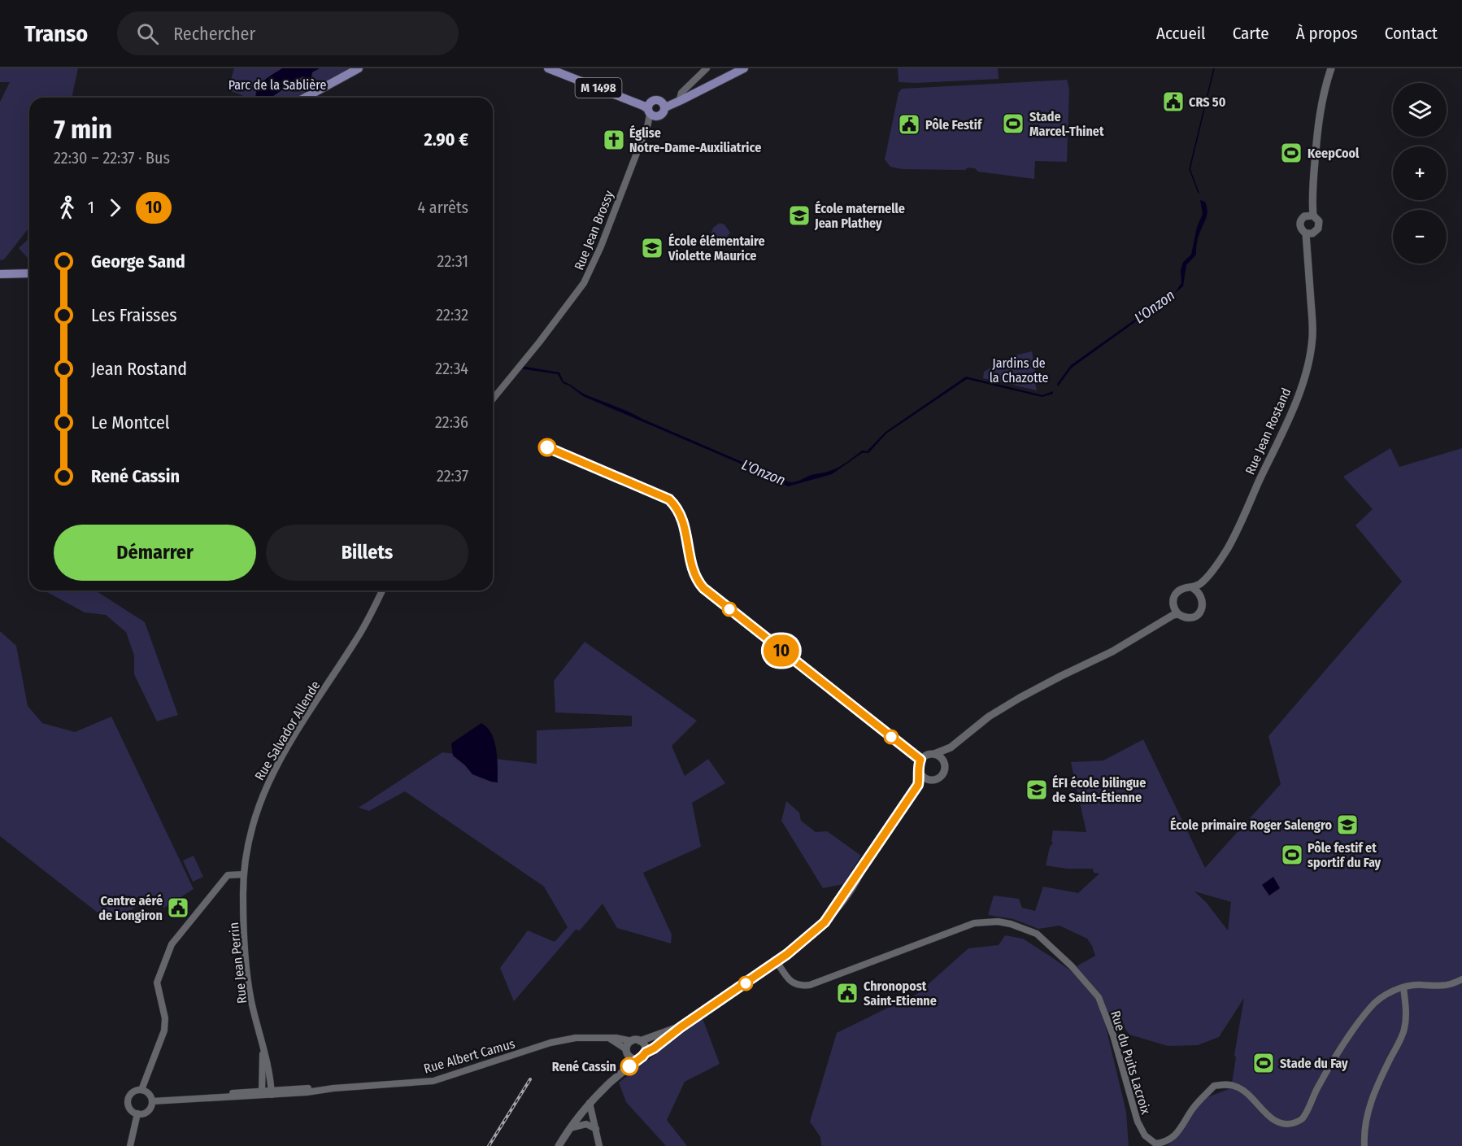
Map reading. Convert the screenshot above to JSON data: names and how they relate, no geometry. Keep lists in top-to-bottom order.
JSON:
{
  "streets": {
    "main road": ["M 1498", "Rue Jean Rostand"],
    "street": [
      "Rue Jean Brossy",
      "Rue Salvador Allende",
      "Rue Jean Perrin",
      "Rue Albert Camus",
      "Rue du Puits Lacroix"
    ]
  },
  "crossings": [
    ["M 1498", "Rue Jean Brossy"],
    ["Rue Salvador Allende", "Rue Jean Perrin"],
    ["Rue Jean Perrin", "Rue Albert Camus"]
  ],
  "water": ["L'Onzon"],
  "parks": ["Parc de la Sablière", "Jardins de la Chazotte"],
  "places": {
    "public building": [
      "CRS 50",
      "Pôle Festif",
      "Centre aéré de Longiron",
      "Chronopost Saint-Etienne"
    ],
    "sports": [
      "Stade Marcel-Thinet",
      "KeepCool",
      "Pôle festif et sportif du Fay",
      "Stade du Fay"
    ],
    "church": ["Église Notre-Dame-Auxiliatrice"],
    "school or university": [
      "École maternelle Jean Plathey",
      "École élémentaire Violette Maurice",
      "ÉFI école bilingue de Saint-Étienne",
      "École primaire Roger Salengro"
    ],
    "other": ["René Cassin"]
  },
  "lines": ["bus line 10"],
  "page": {
    "header": "Transo",
    "search": "Rechercher",
    "nav": [
      "Accueil",
      "Carte",
      "À propos",
      "Contact"
    ],
    "on_map": "10",
    "map_buttons": ["+", "−"],
    "heading": ["7 min", "22:30 – 22:37 · Bus", "2.90 €"],
    "legs": ["1", "10", "4 arrêts"],
    "list": [
      {
        "name": "George Sand",
        "value": "22:31"
      },
      {
        "name": "Les Fraisses",
        "value": "22:32"
      },
      {
        "name": "Jean Rostand",
        "value": "22:34"
      },
      {
        "name": "Le Montcel",
        "value": "22:36"
      },
      {
        "name": "René Cassin",
        "value": "22:37"
      }
    ],
    "buttons": ["Démarrer", "Billets"]
  }
}
